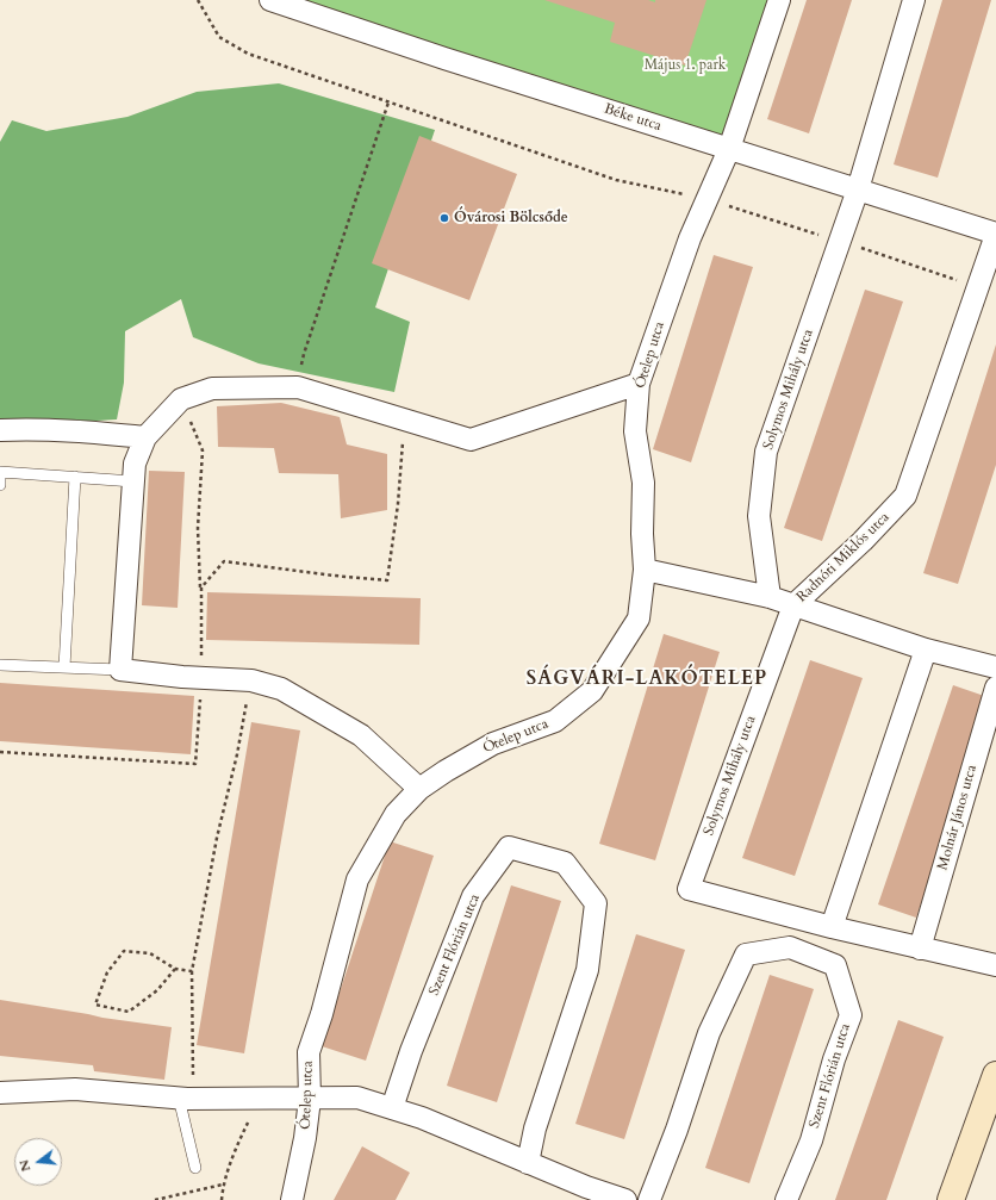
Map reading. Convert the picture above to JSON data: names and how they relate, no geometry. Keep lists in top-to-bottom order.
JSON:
{
  "streets": {
    "street": [
      "Béke utca",
      "Ótelep utca",
      "Solymos Mihály utca",
      "Radnóti Miklós utca",
      "Molnár János utca",
      "Szent Flórián utca"
    ]
  },
  "crossings": [
    ["Béke utca", "Ótelep utca"],
    ["Béke utca", "Solymos Mihály utca"],
    ["Béke utca", "Radnóti Miklós utca"],
    ["Solymos Mihály utca", "Radnóti Miklós utca"]
  ],
  "districts": ["SÁGVÁRI-LAKÓTELEP"],
  "parks": ["Május 1. park"],
  "places": ["Óvárosi Bölcsőde"],
  "north": "left"
}
